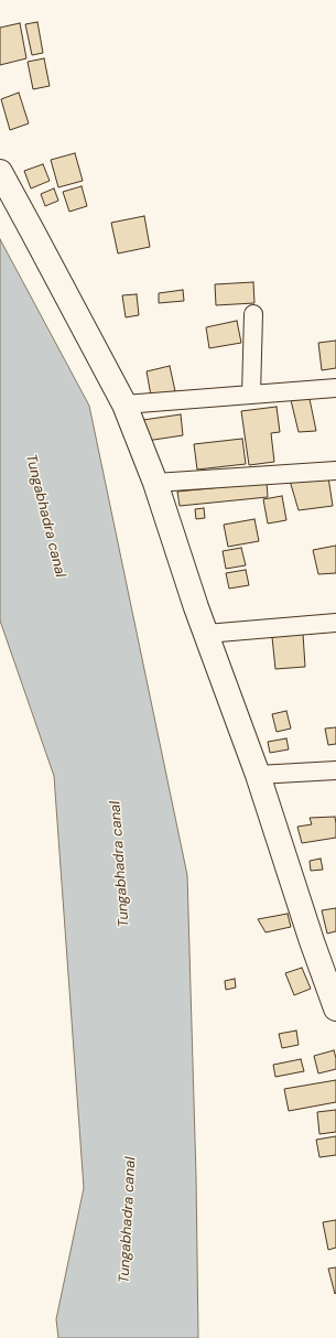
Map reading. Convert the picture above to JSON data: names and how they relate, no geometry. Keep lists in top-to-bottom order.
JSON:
{
  "water": ["Tungabhadra canal"]
}
